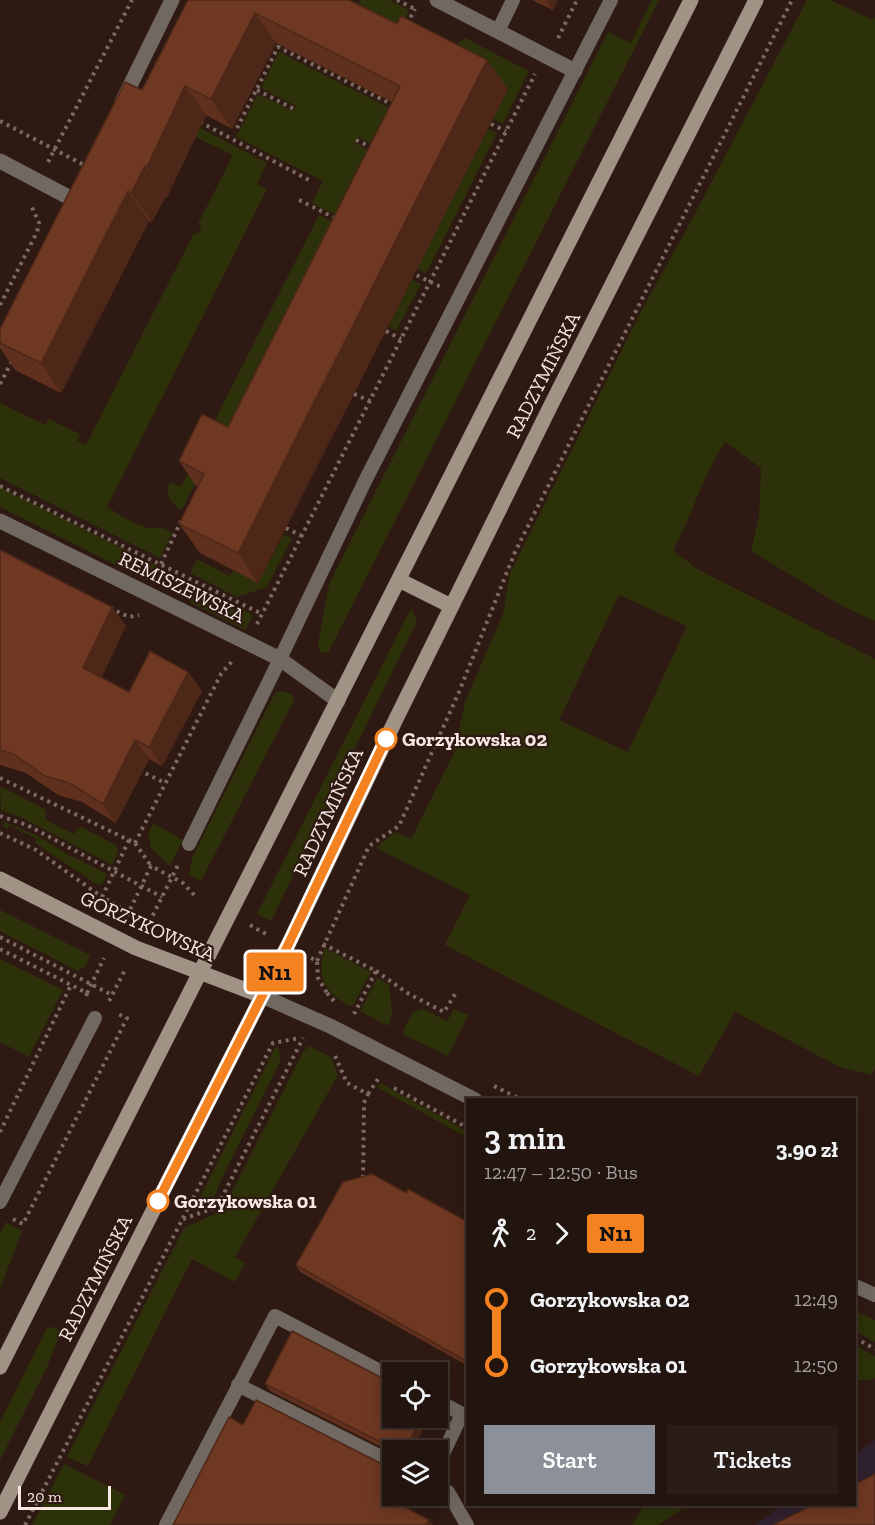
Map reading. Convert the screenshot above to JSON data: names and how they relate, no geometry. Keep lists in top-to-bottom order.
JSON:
{
  "streets": {
    "main road": ["RADZYMIŃSKA", "GORZYKOWSKA"],
    "street": ["REMISZEWSKA"]
  },
  "crossings": [
    ["RADZYMIŃSKA", "REMISZEWSKA"],
    ["RADZYMIŃSKA", "GORZYKOWSKA"]
  ],
  "places": ["Gorzykowska 02", "Gorzykowska 01"],
  "lines": ["bus line N11"],
  "scale_bar": "20 m",
  "page": {
    "on_map": "N11",
    "heading": ["3 min", "12:47 – 12:50 · Bus", "3.90 zł"],
    "legs": ["2", "N11"],
    "list": [
      {
        "name": "Gorzykowska 02",
        "value": "12:49"
      },
      {
        "name": "Gorzykowska 01",
        "value": "12:50"
      }
    ],
    "buttons": ["Start", "Tickets"],
    "scale": "20 m"
  }
}
